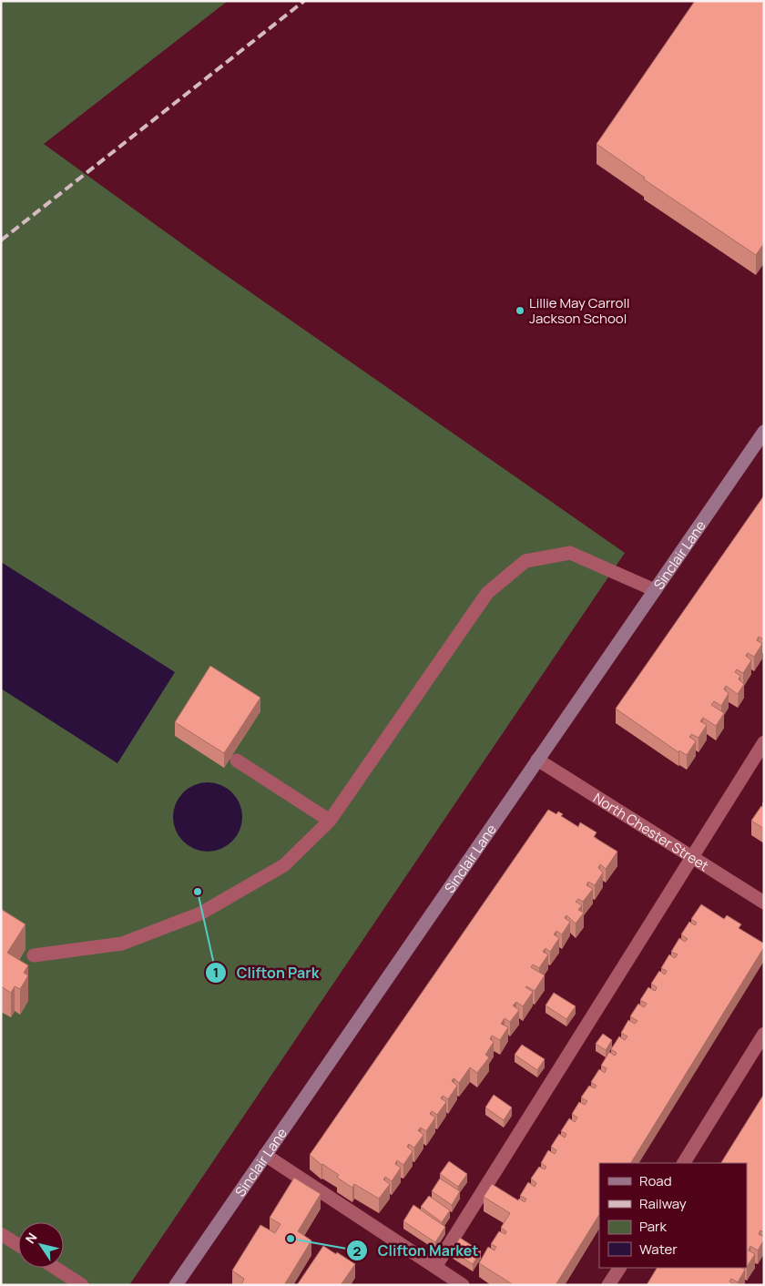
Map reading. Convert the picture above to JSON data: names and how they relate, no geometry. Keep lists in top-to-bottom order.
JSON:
{
  "streets": {
    "main road": ["Sinclair Lane"],
    "street": ["North Chester Street"]
  },
  "crossings": [
    ["Sinclair Lane", "North Chester Street"]
  ],
  "places": ["Lillie May Carroll Jackson School", "Clifton Park", "Clifton Market"],
  "legend": [
    "Road",
    "Railway",
    "Park",
    "Water"
  ],
  "north": "top left"
}
